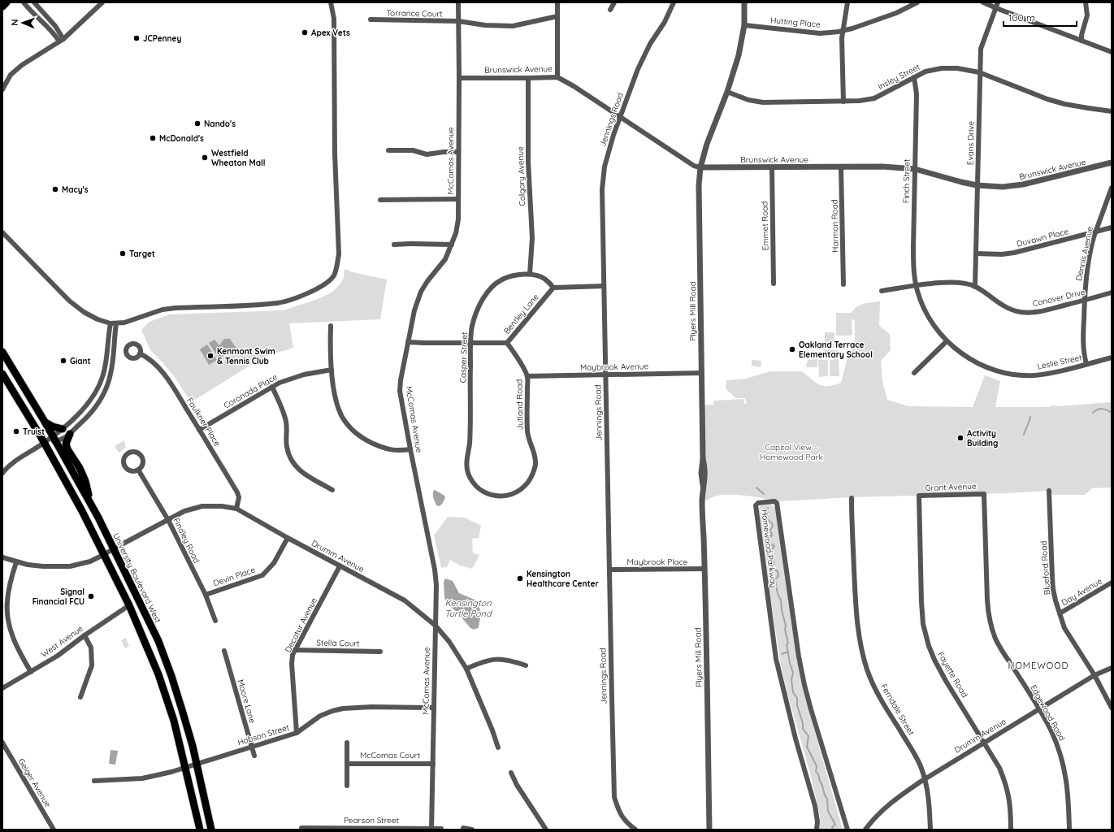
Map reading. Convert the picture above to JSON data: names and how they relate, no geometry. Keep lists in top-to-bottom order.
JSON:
{
  "streets": {
    "main road": ["University Boulevard West"],
    "street": [
      "Torrance Court",
      "Hutting Place",
      "Brunswick Avenue",
      "Insley Street",
      "Jennings Road",
      "Evans Drive",
      "McComas Avenue",
      "Calgary Avenue",
      "Finch Street",
      "Emmet Road",
      "Harmon Road",
      "Duvawn Place",
      "Dennis Avenue",
      "Conover Drive",
      "Plyers Mill Road",
      "Bentley Lane",
      "Casper Street",
      "Leslie Street",
      "Maybrook Avenue",
      "Coronada Place",
      "Jutland Road",
      "Faulkner Place",
      "Grant Avenue",
      "Findley Road",
      "Homewood Parkway",
      "Drumm Avenue",
      "Maybrook Place",
      "Blueford Road",
      "Devin Place",
      "Day Avenue",
      "Decatur Avenue",
      "West Avenue",
      "Stella Court",
      "Fayette Road",
      "Moore Lane",
      "Ferndale Street",
      "Edgewood Road",
      "Hobson Street",
      "McComas Court",
      "Geiger Avenue",
      "Pearson Street"
    ]
  },
  "crossings": [
    ["Torrance Court", "McComas Avenue"],
    ["Hutting Place", "Plyers Mill Road"],
    ["Brunswick Avenue", "Jennings Road"],
    ["Brunswick Avenue", "Evans Drive"],
    ["Brunswick Avenue", "McComas Avenue"],
    ["Brunswick Avenue", "Calgary Avenue"],
    ["Brunswick Avenue", "Finch Street"],
    ["Brunswick Avenue", "Emmet Road"],
    ["Brunswick Avenue", "Harmon Road"],
    ["Brunswick Avenue", "Plyers Mill Road"],
    ["Insley Street", "Evans Drive"],
    ["Insley Street", "Finch Street"],
    ["Insley Street", "Plyers Mill Road"],
    ["Jennings Road", "Maybrook Avenue"],
    ["Jennings Road", "Maybrook Place"],
    ["Evans Drive", "Duvawn Place"],
    ["Evans Drive", "Conover Drive"],
    ["McComas Avenue", "Bentley Lane"],
    ["McComas Avenue", "Drumm Avenue"],
    ["McComas Avenue", "Hobson Street"],
    ["McComas Avenue", "McComas Court"],
    ["McComas Avenue", "Pearson Street"],
    ["Calgary Avenue", "Casper Street"],
    ["Finch Street", "Conover Drive"],
    ["Finch Street", "Leslie Street"],
    ["Duvawn Place", "Dennis Avenue"],
    ["Dennis Avenue", "Conover Drive"],
    ["Dennis Avenue", "Leslie Street"],
    ["Conover Drive", "Leslie Street"],
    ["Plyers Mill Road", "Maybrook Avenue"],
    ["Plyers Mill Road", "Maybrook Place"],
    ["Bentley Lane", "Casper Street"],
    ["Bentley Lane", "Jutland Road"],
    ["Casper Street", "Jutland Road"],
    ["Maybrook Avenue", "Jutland Road"],
    ["Coronada Place", "Faulkner Place"],
    ["Faulkner Place", "Drumm Avenue"],
    ["Grant Avenue", "Fayette Road"],
    ["Grant Avenue", "Edgewood Road"],
    ["Findley Road", "Drumm Avenue"],
    ["Findley Road", "Devin Place"],
    ["Drumm Avenue", "Blueford Road"],
    ["Drumm Avenue", "Devin Place"],
    ["Drumm Avenue", "University Boulevard West"],
    ["Drumm Avenue", "Decatur Avenue"],
    ["Drumm Avenue", "Fayette Road"],
    ["Drumm Avenue", "Ferndale Street"],
    ["Drumm Avenue", "Edgewood Road"],
    ["Blueford Road", "Day Avenue"],
    ["University Boulevard West", "Hobson Street"],
    ["Decatur Avenue", "Stella Court"],
    ["Decatur Avenue", "Hobson Street"],
    ["Moore Lane", "Hobson Street"]
  ],
  "districts": ["HOMEWOOD"],
  "water": ["Kensington Turtle Pond"],
  "parks": ["Capitol View – Homewood Park"],
  "places": [
    "Apex Vets",
    "JCPenney",
    "Nando's",
    "McDonald's",
    "Westfield Wheaton Mall",
    "Macy's",
    "Target",
    "Oakland Terrace Elementary School",
    "Kenmont Swim & Tennis Club",
    "Giant",
    "Truist",
    "Activity Building",
    "Kensington Healthcare Center",
    "Signal Financial FCU"
  ],
  "scale_bar": "100 m",
  "north": "left"
}
